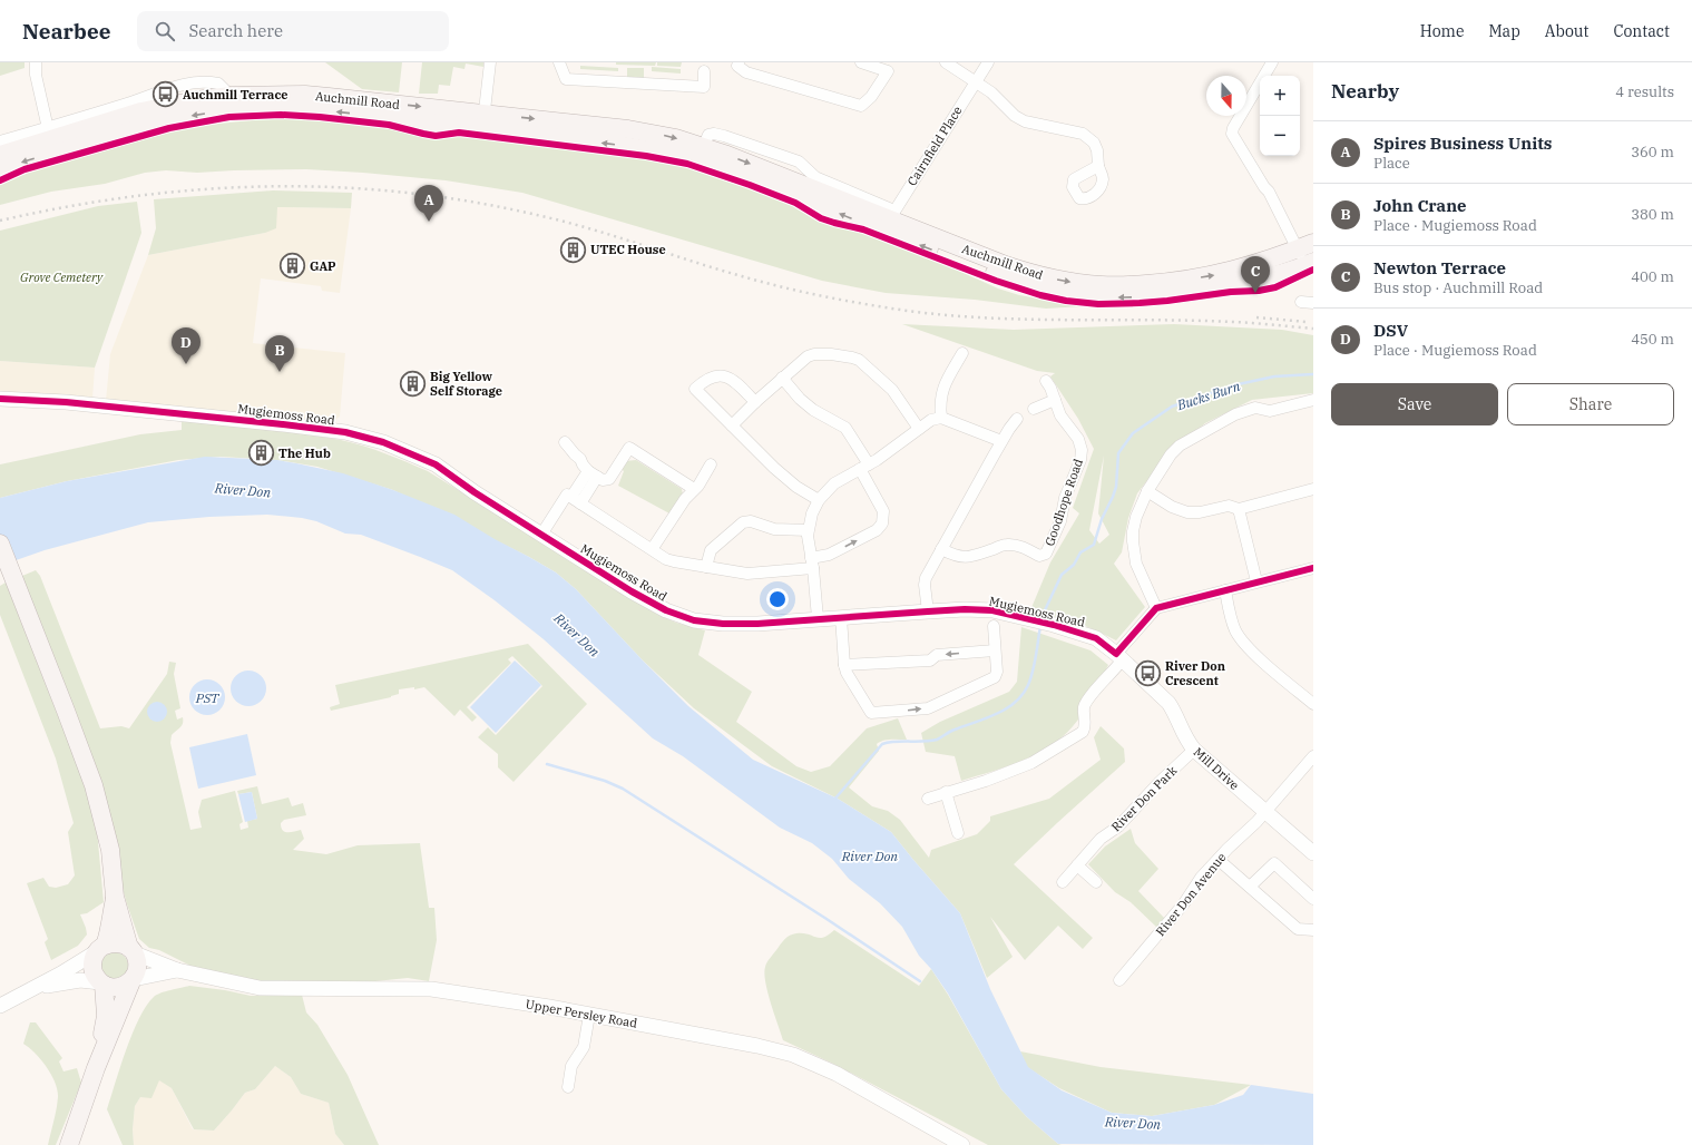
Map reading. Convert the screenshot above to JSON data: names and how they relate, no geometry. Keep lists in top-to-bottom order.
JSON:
{
  "streets": {
    "main road": ["Auchmill Road"],
    "street": [
      "Cairnfield Place",
      "Mugiemoss Road",
      "Goodhope Road",
      "Mill Drive",
      "River Don Park",
      "River Don Avenue",
      "Upper Persley Road"
    ]
  },
  "crossings": [
    ["Auchmill Road", "Cairnfield Place"],
    ["Mugiemoss Road", "Mill Drive"],
    ["Mill Drive", "River Don Park"],
    ["Mill Drive", "River Don Avenue"]
  ],
  "water": ["Bucks Burn", "River Don", "PST"],
  "parks": ["Grove Cemetery"],
  "places": {
    "bus stop": ["Auchmill Terrace", "River Don Crescent"],
    "building": [
      "UTEC House",
      "GAP",
      "Big Yellow Self Storage",
      "The Hub"
    ]
  },
  "north": "bottom",
  "page": {
    "header": "Nearbee",
    "search": "Search here",
    "nav": [
      "Home",
      "Map",
      "About",
      "Contact"
    ],
    "heading": ["Nearby", "4 results"],
    "map_buttons": ["+", "−"],
    "list": [
      {
        "mark": "A",
        "name": "Spires Business Units",
        "note": "Place",
        "value": "360 m"
      },
      {
        "mark": "B",
        "name": "John Crane",
        "note": "Place · Mugiemoss Road",
        "value": "380 m"
      },
      {
        "mark": "C",
        "name": "Newton Terrace",
        "note": "Bus stop · Auchmill Road",
        "value": "400 m"
      },
      {
        "mark": "D",
        "name": "DSV",
        "note": "Place · Mugiemoss Road",
        "value": "450 m"
      }
    ],
    "pins": [
      "A",
      "C",
      "D",
      "B"
    ],
    "buttons": ["Save", "Share"]
  }
}
